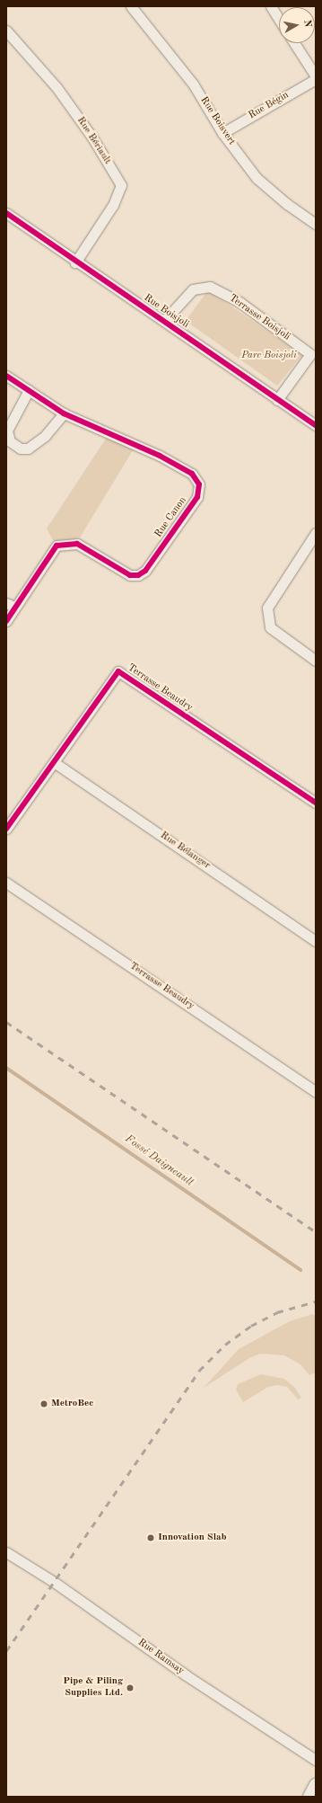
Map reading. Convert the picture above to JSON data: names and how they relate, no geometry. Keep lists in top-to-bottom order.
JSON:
{
  "streets": {
    "street": [
      "Rue Bégin",
      "Rue Boisvert",
      "Rue Bériault",
      "Rue Boisjoli",
      "Terrasse Boisjoli",
      "Rue Canon",
      "Terrasse Beaudry",
      "Rue Bélanger",
      "Rue Ramsay"
    ]
  },
  "crossings": [
    ["Rue Bégin", "Rue Boisvert"],
    ["Rue Bériault", "Rue Boisjoli"],
    ["Rue Boisjoli", "Terrasse Boisjoli"],
    ["Terrasse Beaudry", "Rue Bélanger"]
  ],
  "water": ["Fossé Daigneault"],
  "parks": ["Parc Boisjoli"],
  "places": ["MetroBec", "Innovation Slab", "Pipe & Piling Supplies Ltd."],
  "north": "right"
}
